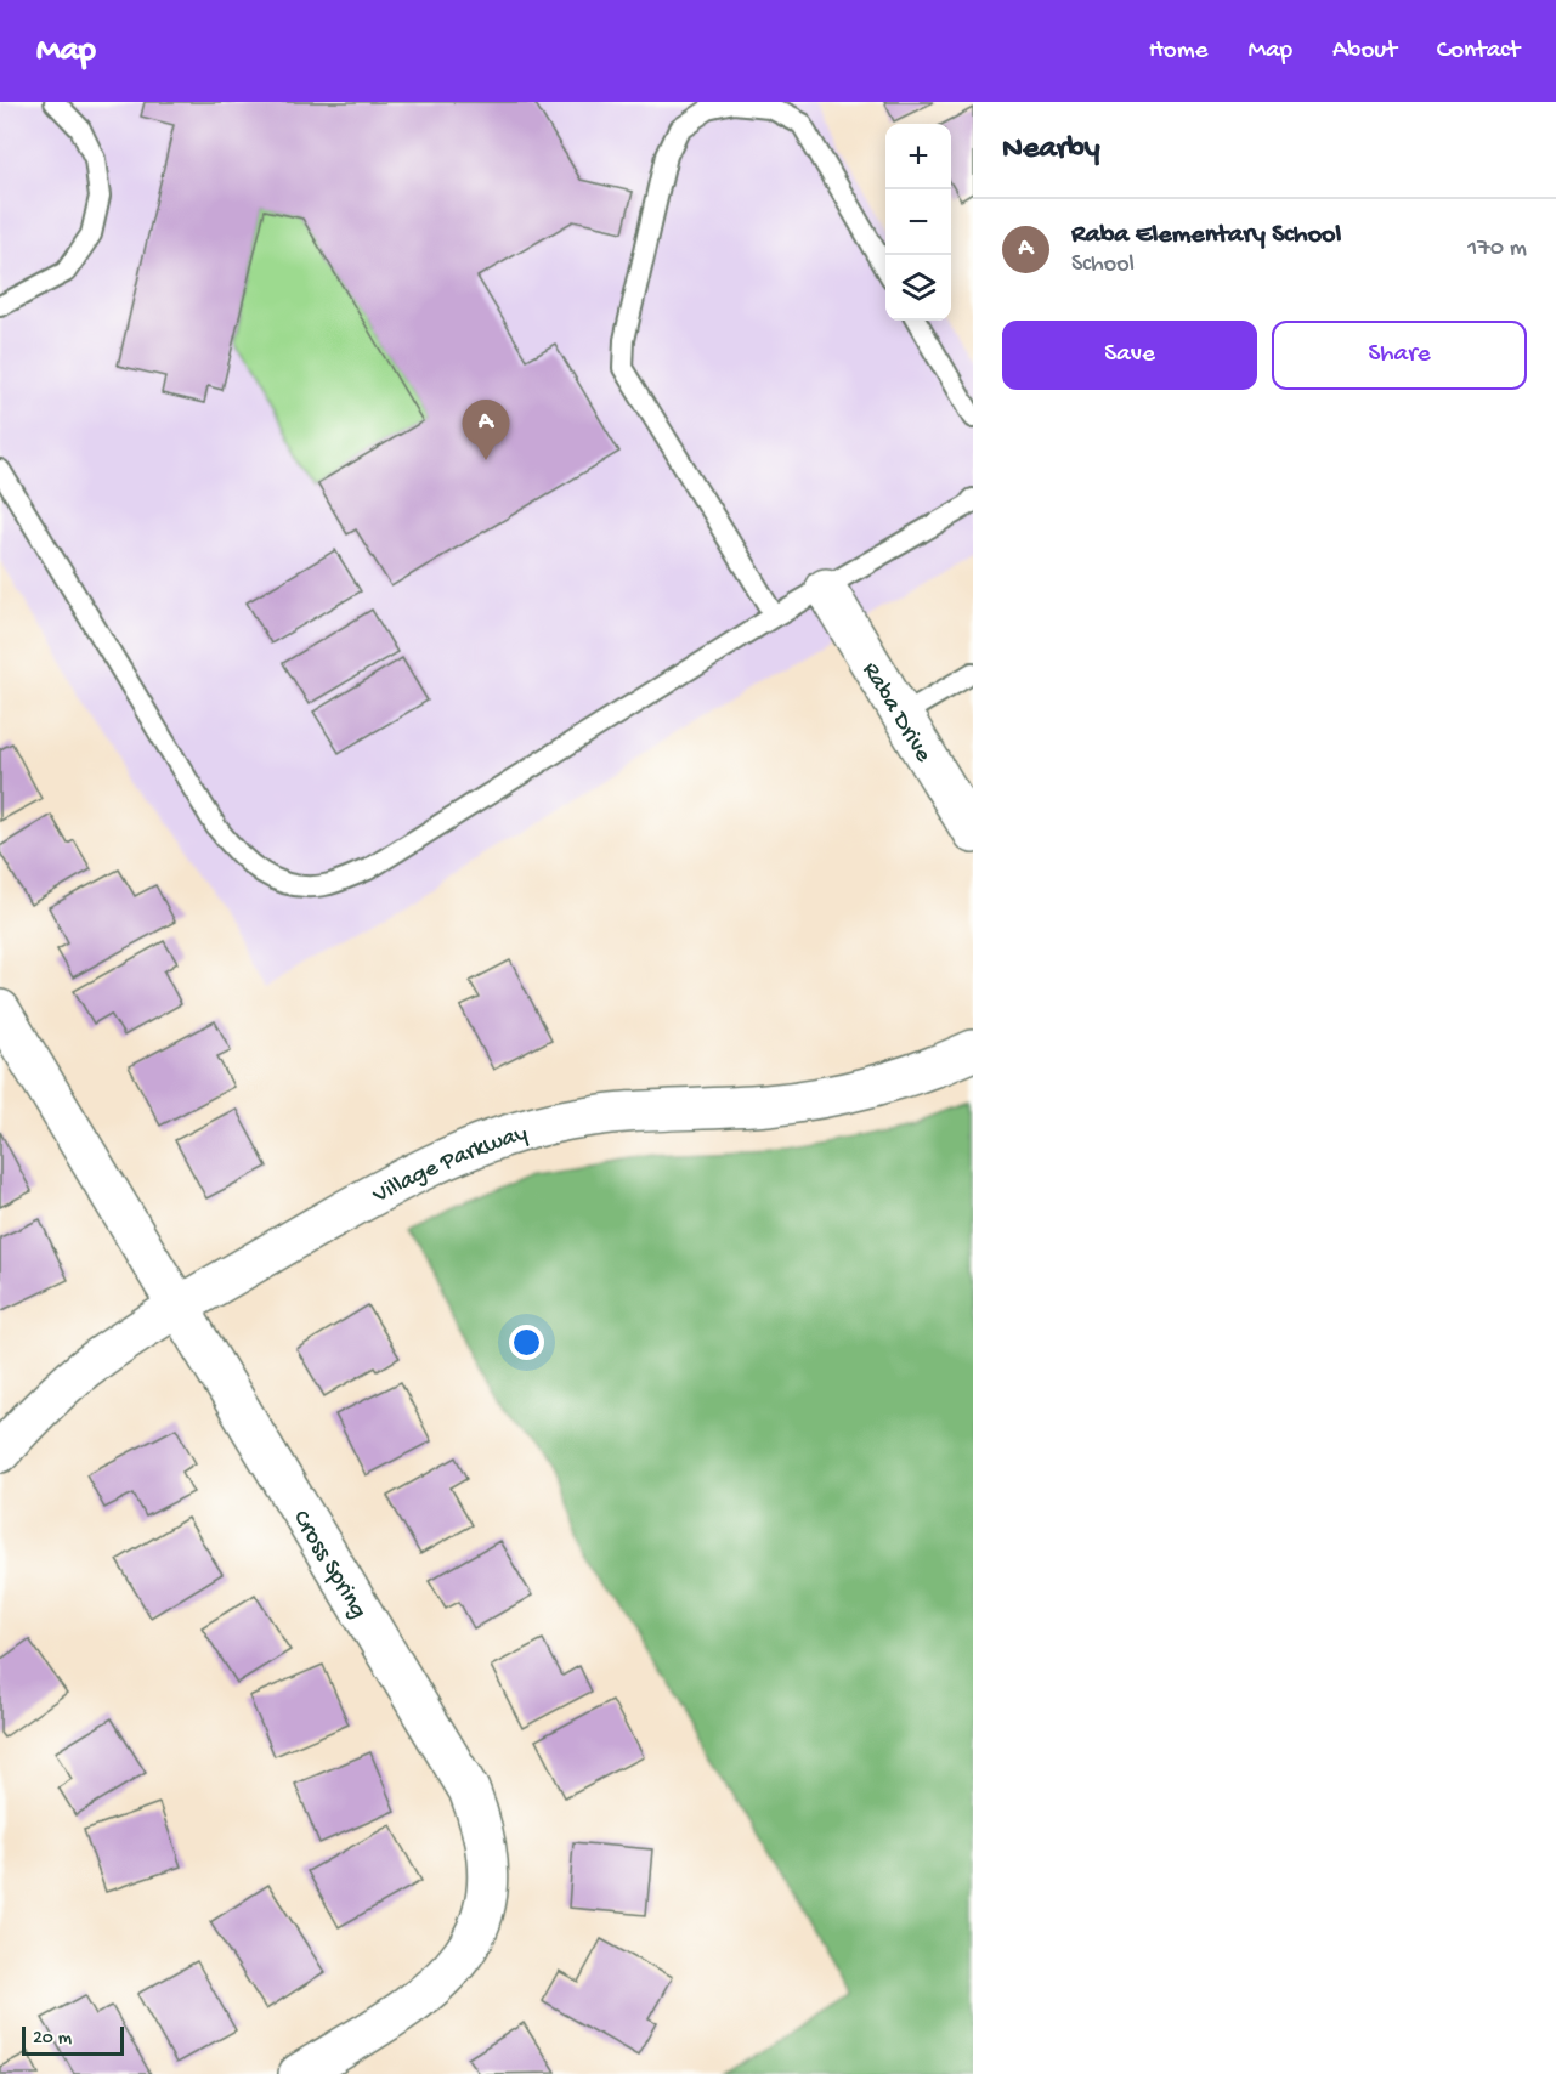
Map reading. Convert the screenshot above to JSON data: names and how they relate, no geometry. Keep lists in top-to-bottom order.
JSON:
{
  "streets": {
    "street": ["Raba Drive", "Village Parkway", "Cross Spring"]
  },
  "crossings": [
    ["Village Parkway", "Cross Spring"]
  ],
  "scale_bar": "20 m",
  "page": {
    "header": "Map",
    "nav": [
      "Home",
      "Map",
      "About",
      "Contact"
    ],
    "heading": "Nearby",
    "map_buttons": ["+", "−"],
    "list": [
      {
        "mark": "A",
        "name": "Raba Elementary School",
        "note": "School",
        "value": "170 m"
      }
    ],
    "buttons": ["Save", "Share"],
    "pins": "A",
    "scale": "20 m"
  }
}
